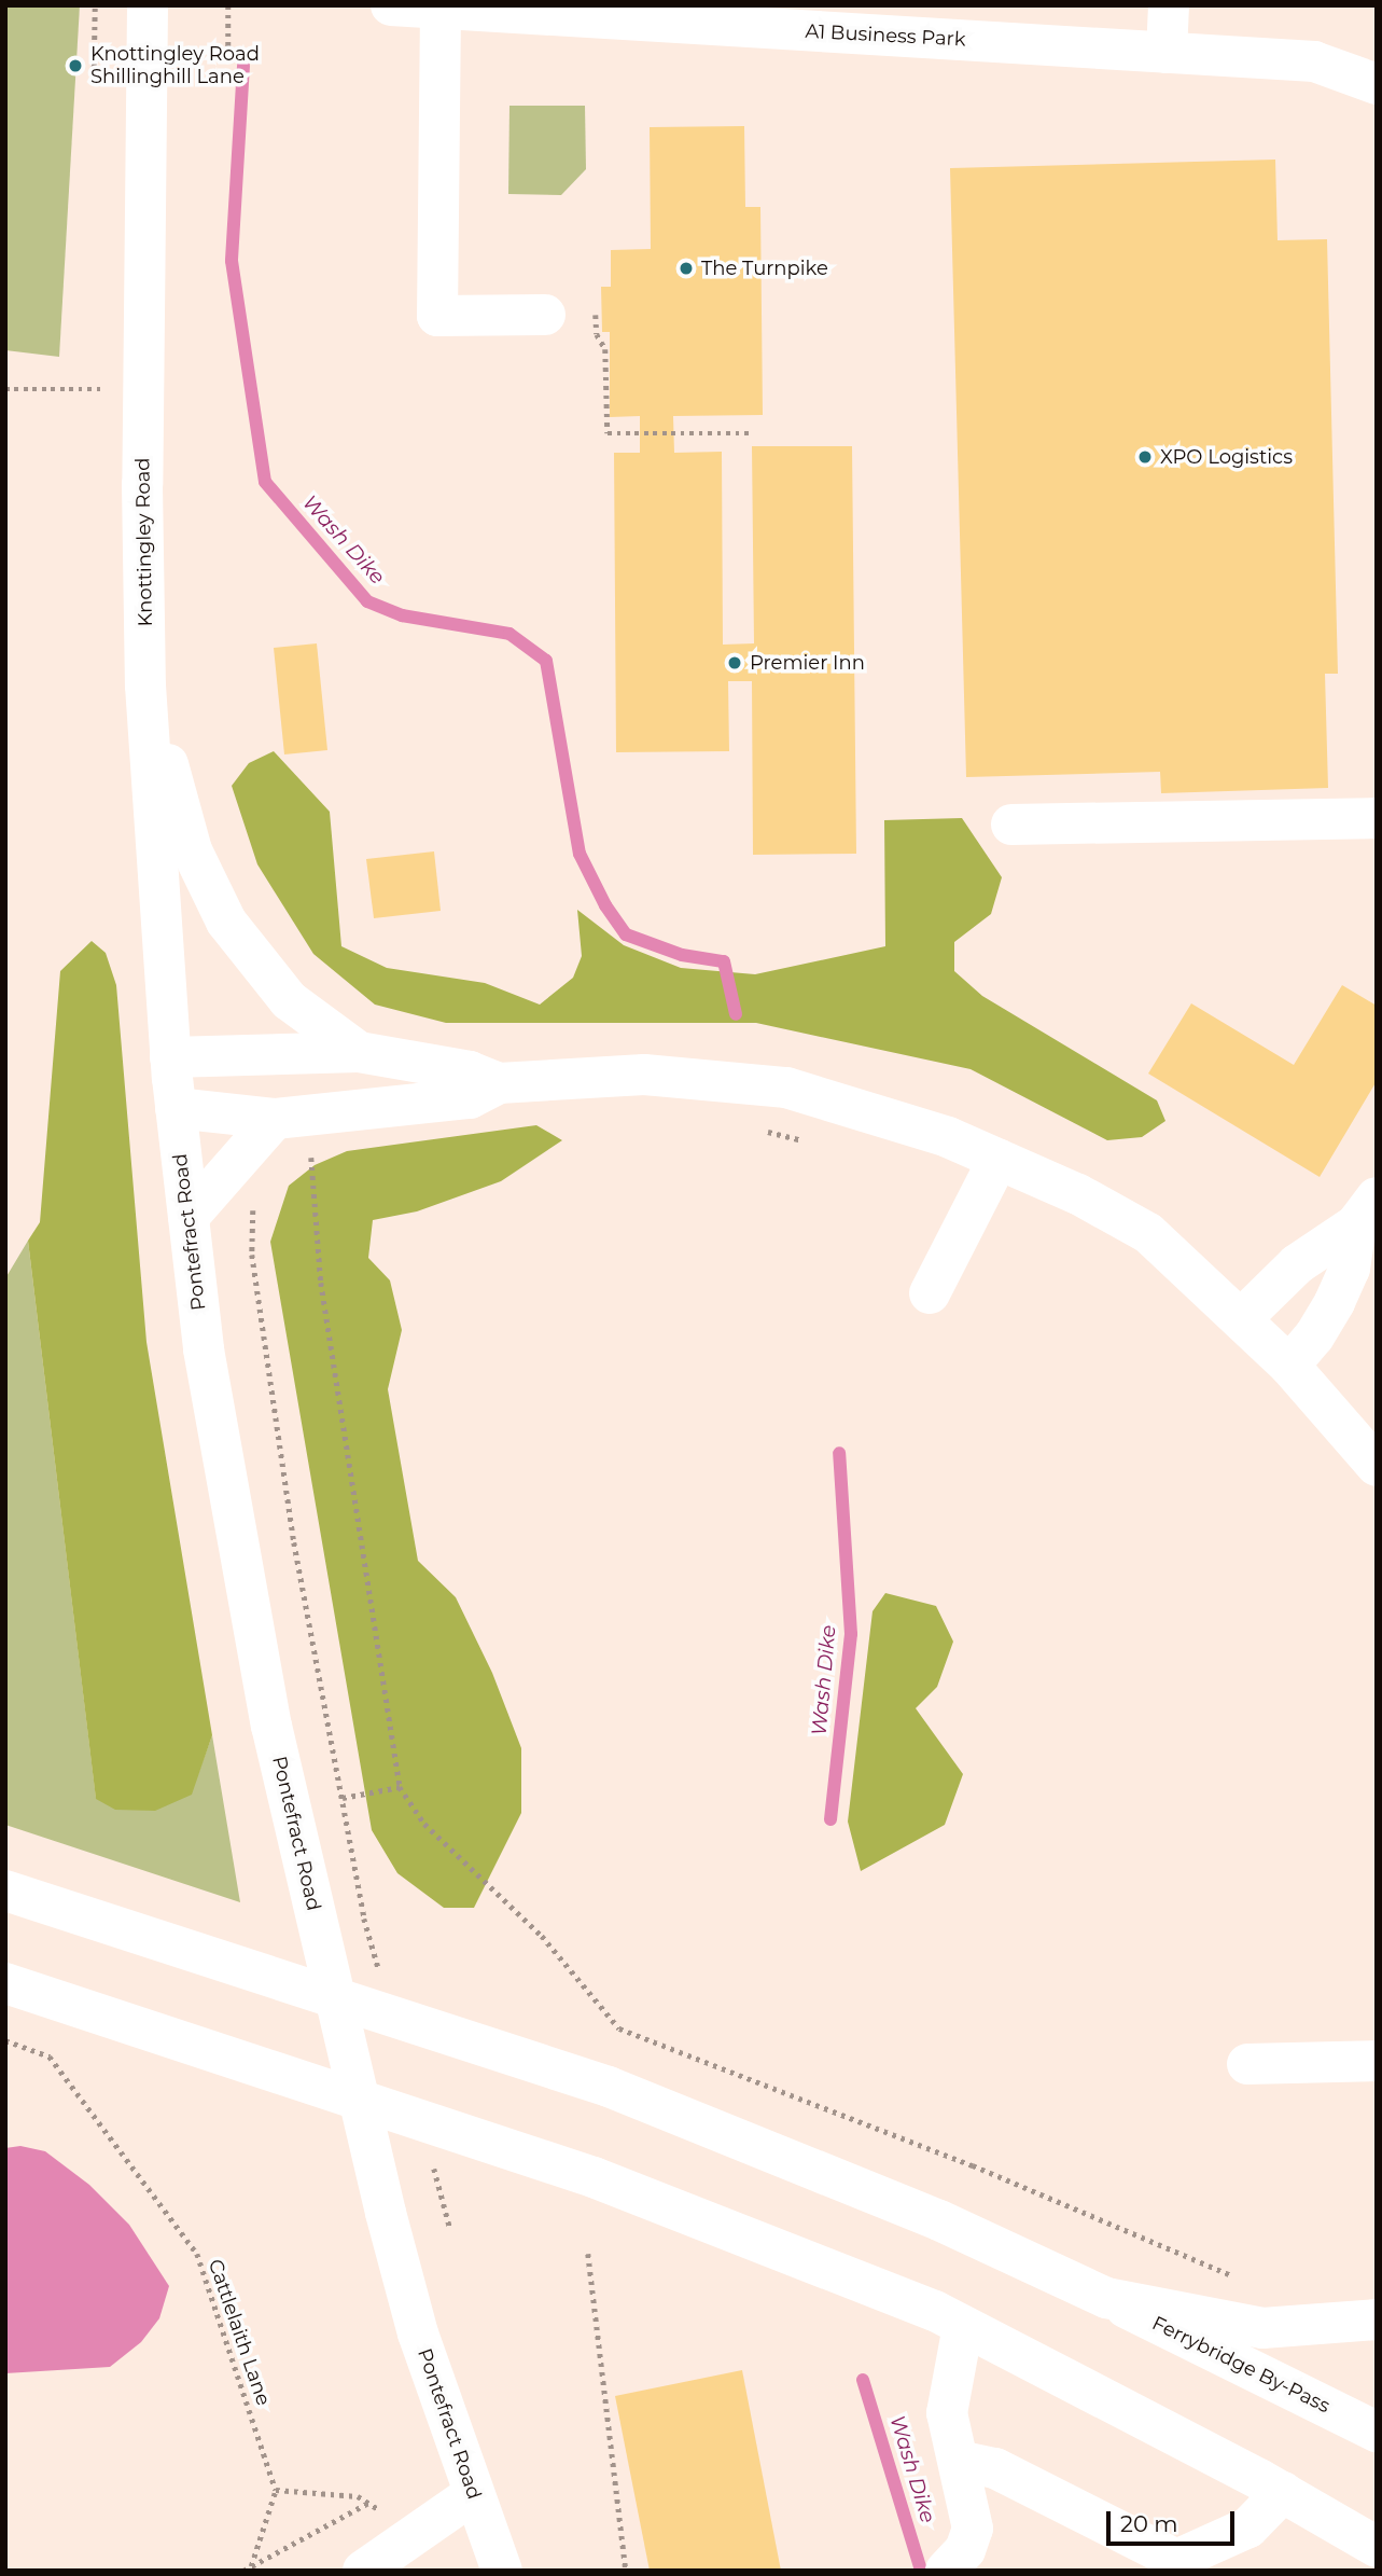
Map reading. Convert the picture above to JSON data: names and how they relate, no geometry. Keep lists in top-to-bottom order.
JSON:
{
  "streets": {
    "main road": [
      "A1 Business Park",
      "Knottingley Road",
      "Pontefract Road",
      "Ferrybridge By-Pass"
    ],
    "path": ["Cattlelaith Lane"]
  },
  "crossings": [
    ["Knottingley Road", "Pontefract Road"]
  ],
  "water": ["Wash Dike"],
  "places": [
    "Knottingley Road Shillinghill Lane",
    "The Turnpike",
    "XPO Logistics",
    "Premier Inn"
  ],
  "scale_bar": "20 m"
}
